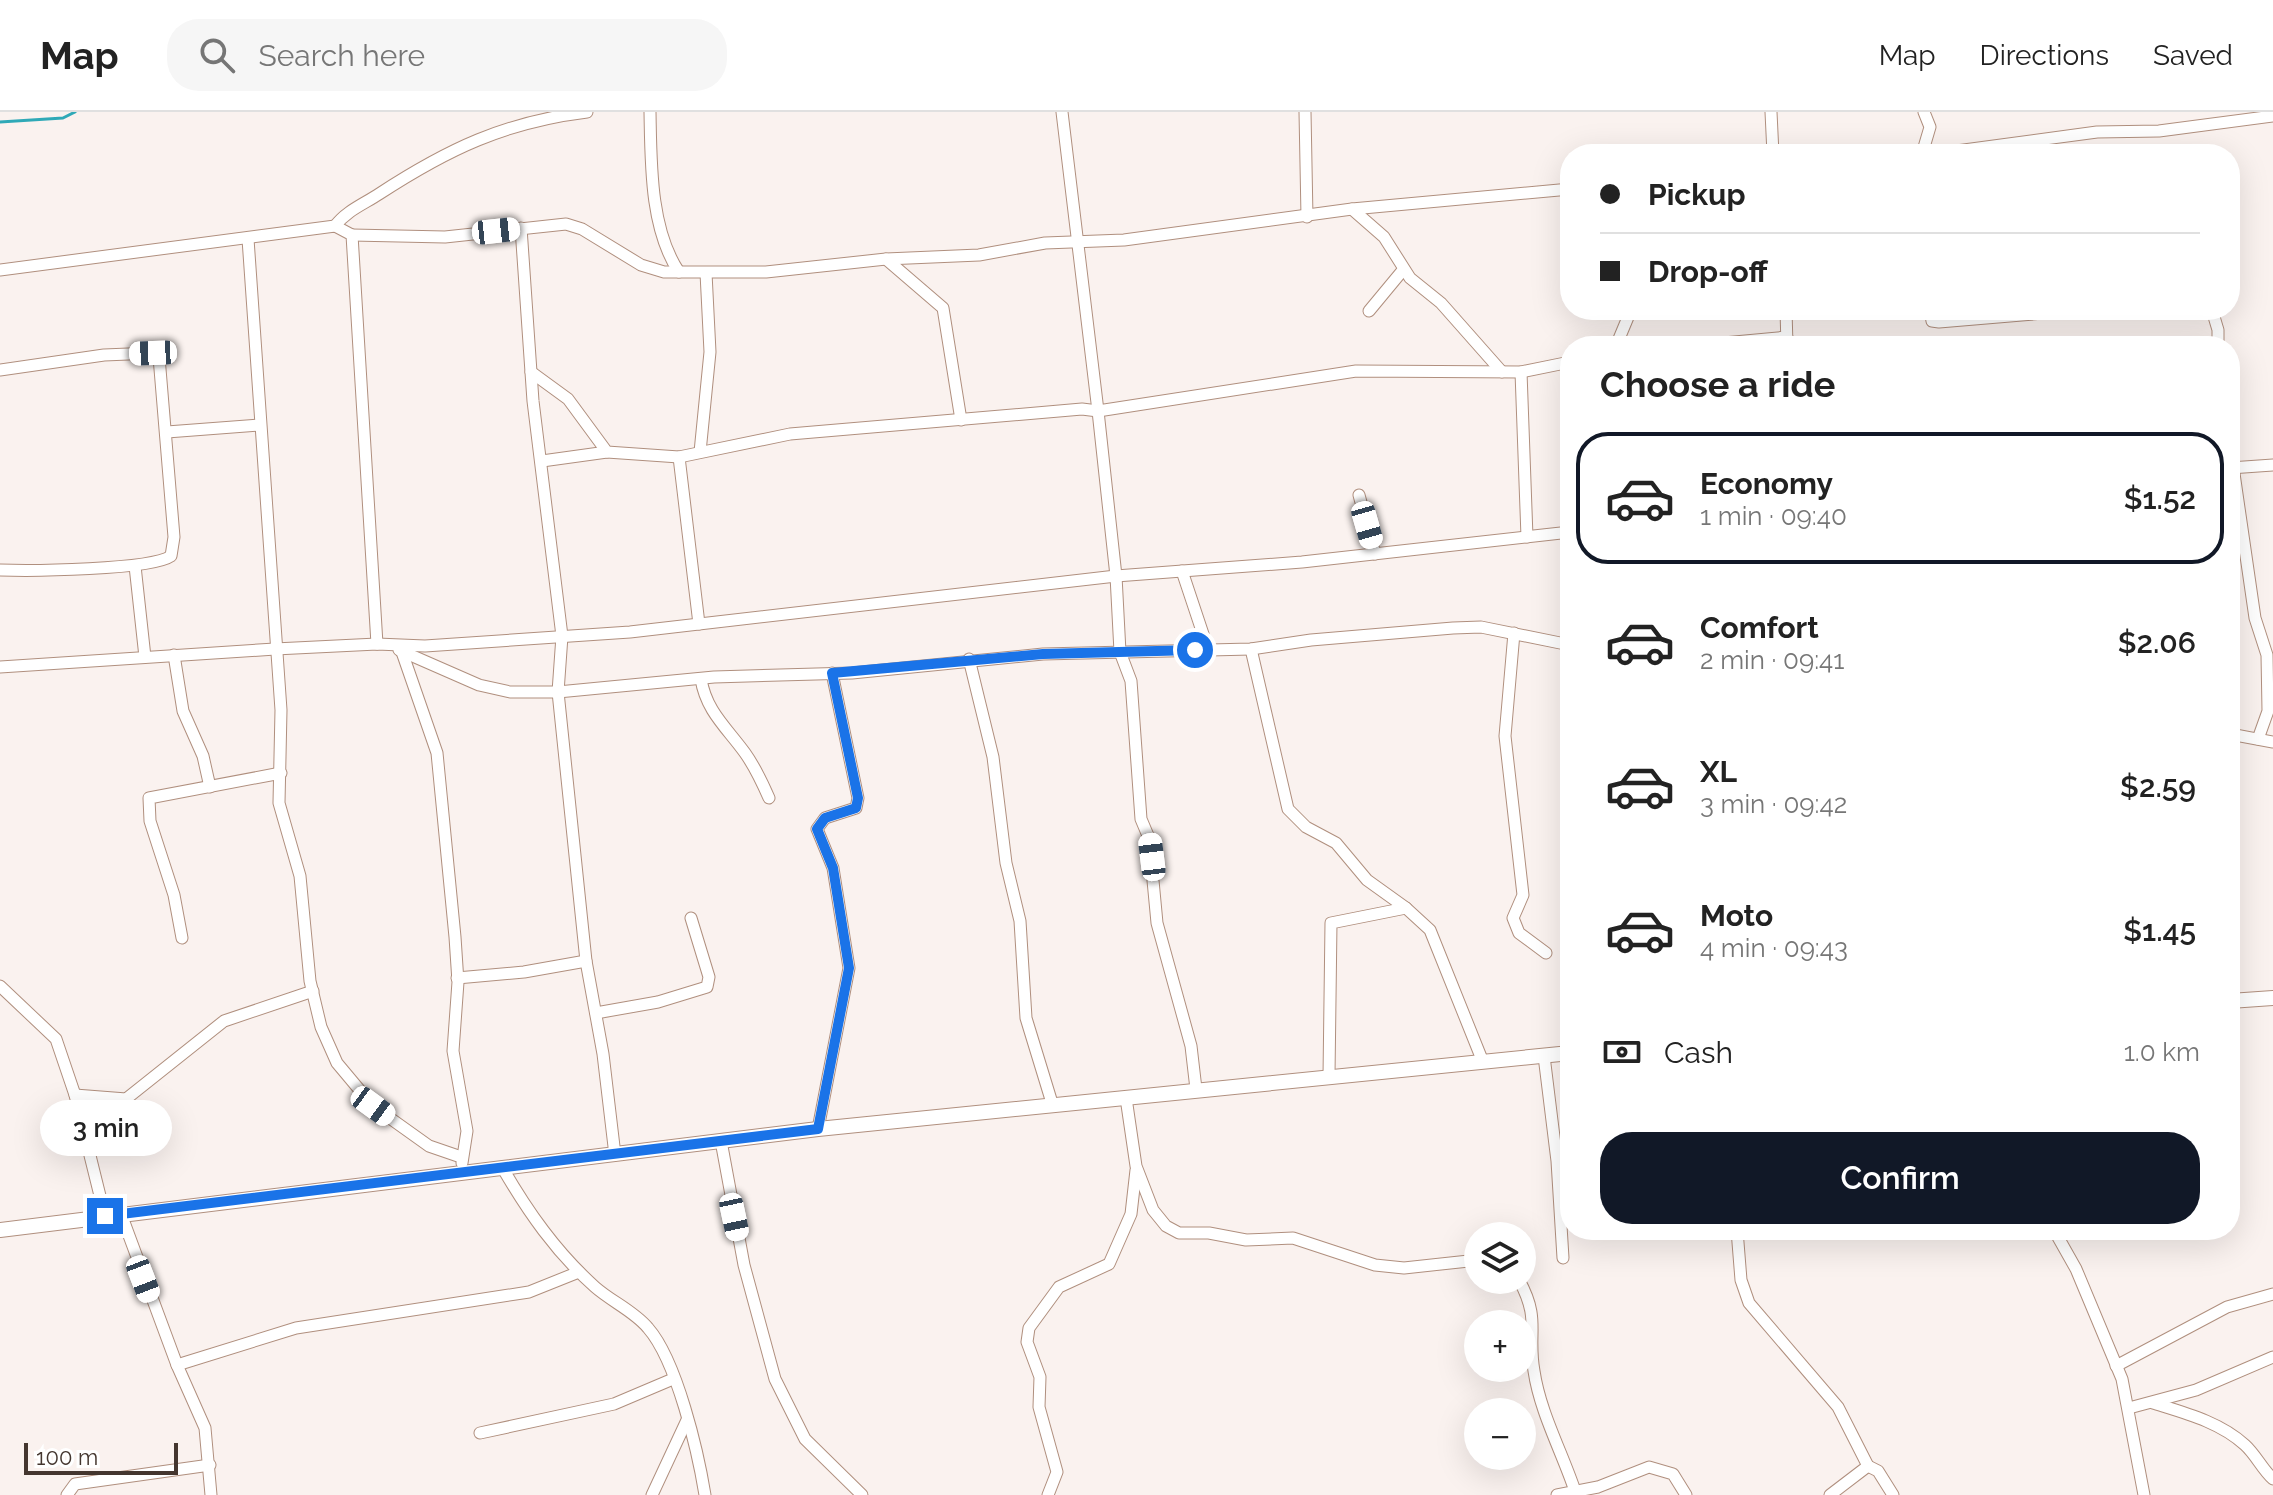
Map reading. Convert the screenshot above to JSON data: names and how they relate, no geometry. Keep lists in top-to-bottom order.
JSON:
{
  "scale_bar": "100 m",
  "page": {
    "header": "Map",
    "search": "Search here",
    "nav": ["Map", "Directions", "Saved"],
    "banner": ["Pickup", "Drop-off"],
    "heading": "Choose a ride",
    "list": [
      {
        "name": "Economy",
        "note": "1 min · 09:40",
        "value": "$1.52"
      },
      {
        "name": "Comfort",
        "note": "2 min · 09:41",
        "value": "$2.06"
      },
      {
        "name": "XL",
        "note": "3 min · 09:42",
        "value": "$2.59"
      },
      {
        "name": "Moto",
        "note": "4 min · 09:43",
        "value": "$1.45"
      }
    ],
    "pay": ["Cash", "1.0 km"],
    "bubble": "3 min",
    "buttons": "Confirm",
    "map_buttons": ["+", "−"],
    "scale": "100 m"
  }
}
